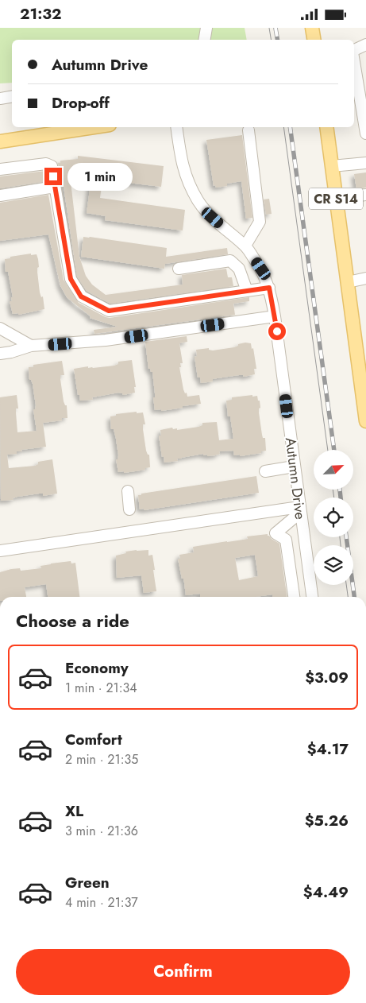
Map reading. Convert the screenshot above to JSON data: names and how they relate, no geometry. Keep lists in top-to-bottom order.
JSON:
{
  "streets": {
    "main road": ["CR S14"],
    "street": ["Autumn Drive"]
  },
  "north": "top right",
  "page": {
    "status": "21:32",
    "banner": ["Autumn Drive", "Drop-off"],
    "bubble": "1 min",
    "heading": "Choose a ride",
    "list": [
      {
        "name": "Economy",
        "note": "1 min · 21:34",
        "value": "$3.09"
      },
      {
        "name": "Comfort",
        "note": "2 min · 21:35",
        "value": "$4.17"
      },
      {
        "name": "XL",
        "note": "3 min · 21:36",
        "value": "$5.26"
      },
      {
        "name": "Green",
        "note": "4 min · 21:37",
        "value": "$4.49"
      }
    ],
    "buttons": "Confirm"
  }
}
